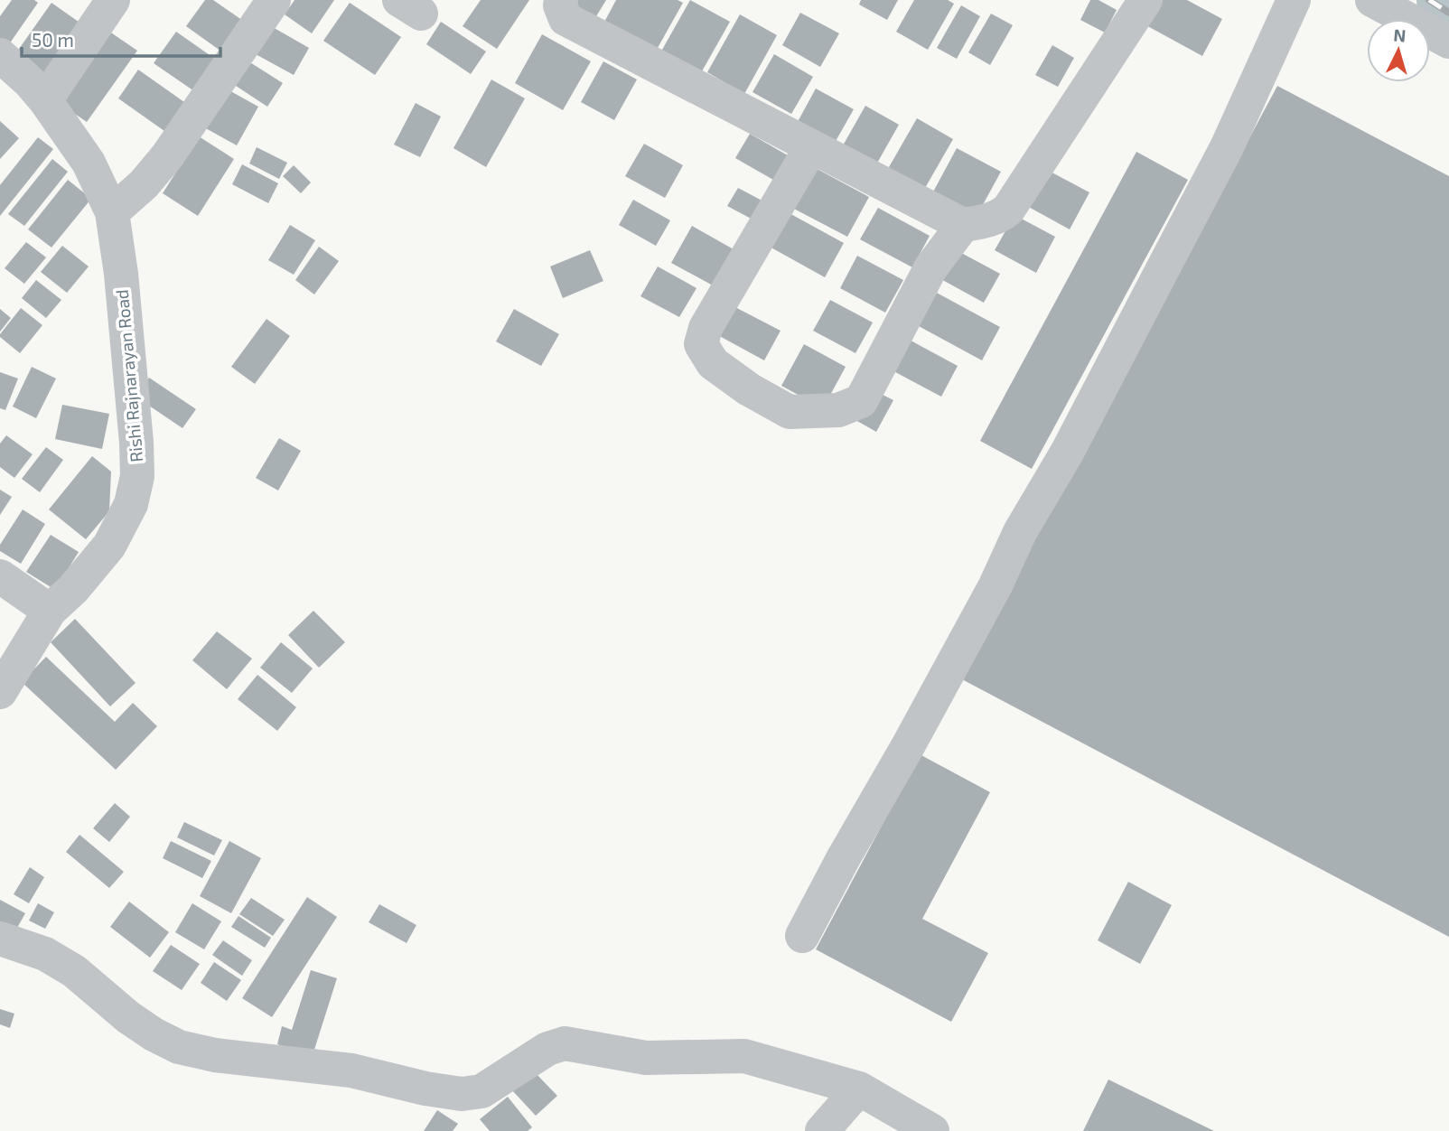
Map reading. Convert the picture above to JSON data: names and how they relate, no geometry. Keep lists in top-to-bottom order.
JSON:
{
  "streets": {
    "street": ["Rishi Rajnarayan Road"]
  },
  "scale_bar": "50 m",
  "north": "top"
}
